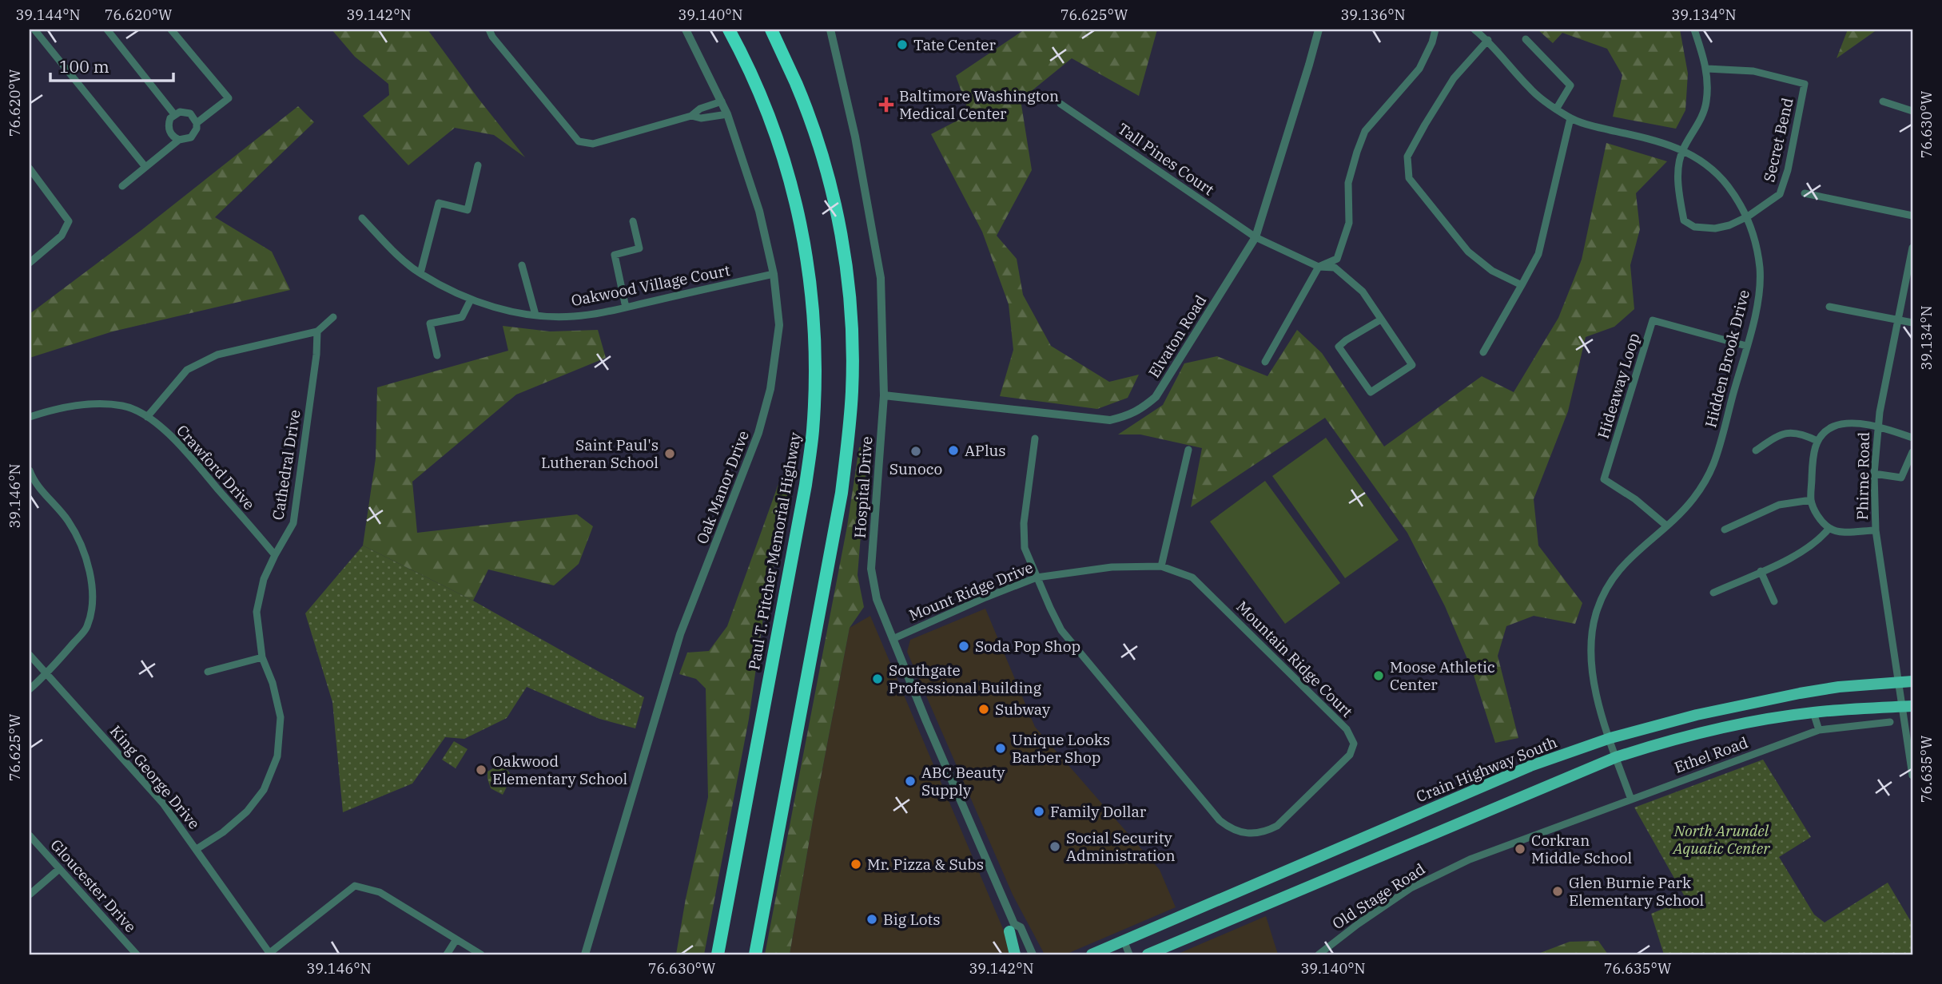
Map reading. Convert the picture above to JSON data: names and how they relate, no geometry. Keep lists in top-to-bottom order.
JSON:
{
  "streets": {
    "highway": ["Paul T. Pitcher Memorial Highway"],
    "main road": ["Crain Highway South"],
    "street": [
      "Secret Bend",
      "Tall Pines Court",
      "Oakwood Village Court",
      "Elvaton Road",
      "Hidden Brook Drive",
      "Hideaway Loop",
      "Cathedral Drive",
      "Crawford Drive",
      "Phirne Road",
      "Oak Manor Drive",
      "Hospital Drive",
      "Mount Ridge Drive",
      "Mountain Ridge Court",
      "Ethel Road",
      "King George Drive",
      "Gloucester Drive",
      "Old Stage Road"
    ]
  },
  "crossings": [
    ["Secret Bend", "Hidden Brook Drive"],
    ["Tall Pines Court", "Elvaton Road"],
    ["Oakwood Village Court", "Oak Manor Drive"],
    ["Elvaton Road", "Hospital Drive"],
    ["Hidden Brook Drive", "Hideaway Loop"],
    ["Hidden Brook Drive", "Ethel Road"],
    ["Hidden Brook Drive", "Crain Highway South"],
    ["Cathedral Drive", "Crawford Drive"],
    ["Cathedral Drive", "King George Drive"],
    ["Phirne Road", "Crain Highway South"],
    ["Hospital Drive", "Mount Ridge Drive"],
    ["Mount Ridge Drive", "Mountain Ridge Court"],
    ["Ethel Road", "Old Stage Road"]
  ],
  "parks": ["North Arundel Aquatic Center"],
  "places": {
    "other": [
      "Tate Center",
      "APlus",
      "Sunoco",
      "Saint Paul's Lutheran School",
      "Soda Pop Shop",
      "Moose Athletic Center",
      "Southgate Professional Building",
      "Subway",
      "Unique Looks Barber Shop",
      "Oakwood Elementary School",
      "ABC Beauty Supply",
      "Family Dollar",
      "Social Security Administration",
      "Corkran Middle School",
      "Mr. Pizza & Subs",
      "Glen Burnie Park Elementary School",
      "Big Lots"
    ],
    "health": ["Baltimore Washington Medical Center"]
  },
  "scale_bar": "100 m",
  "coordinates": [
    "39.144°N",
    "76.620°W",
    "39.142°N",
    "39.140°N",
    "76.625°W",
    "39.136°N",
    "39.134°N",
    "76.630°W",
    "39.146°N",
    "76.635°W"
  ]
}
